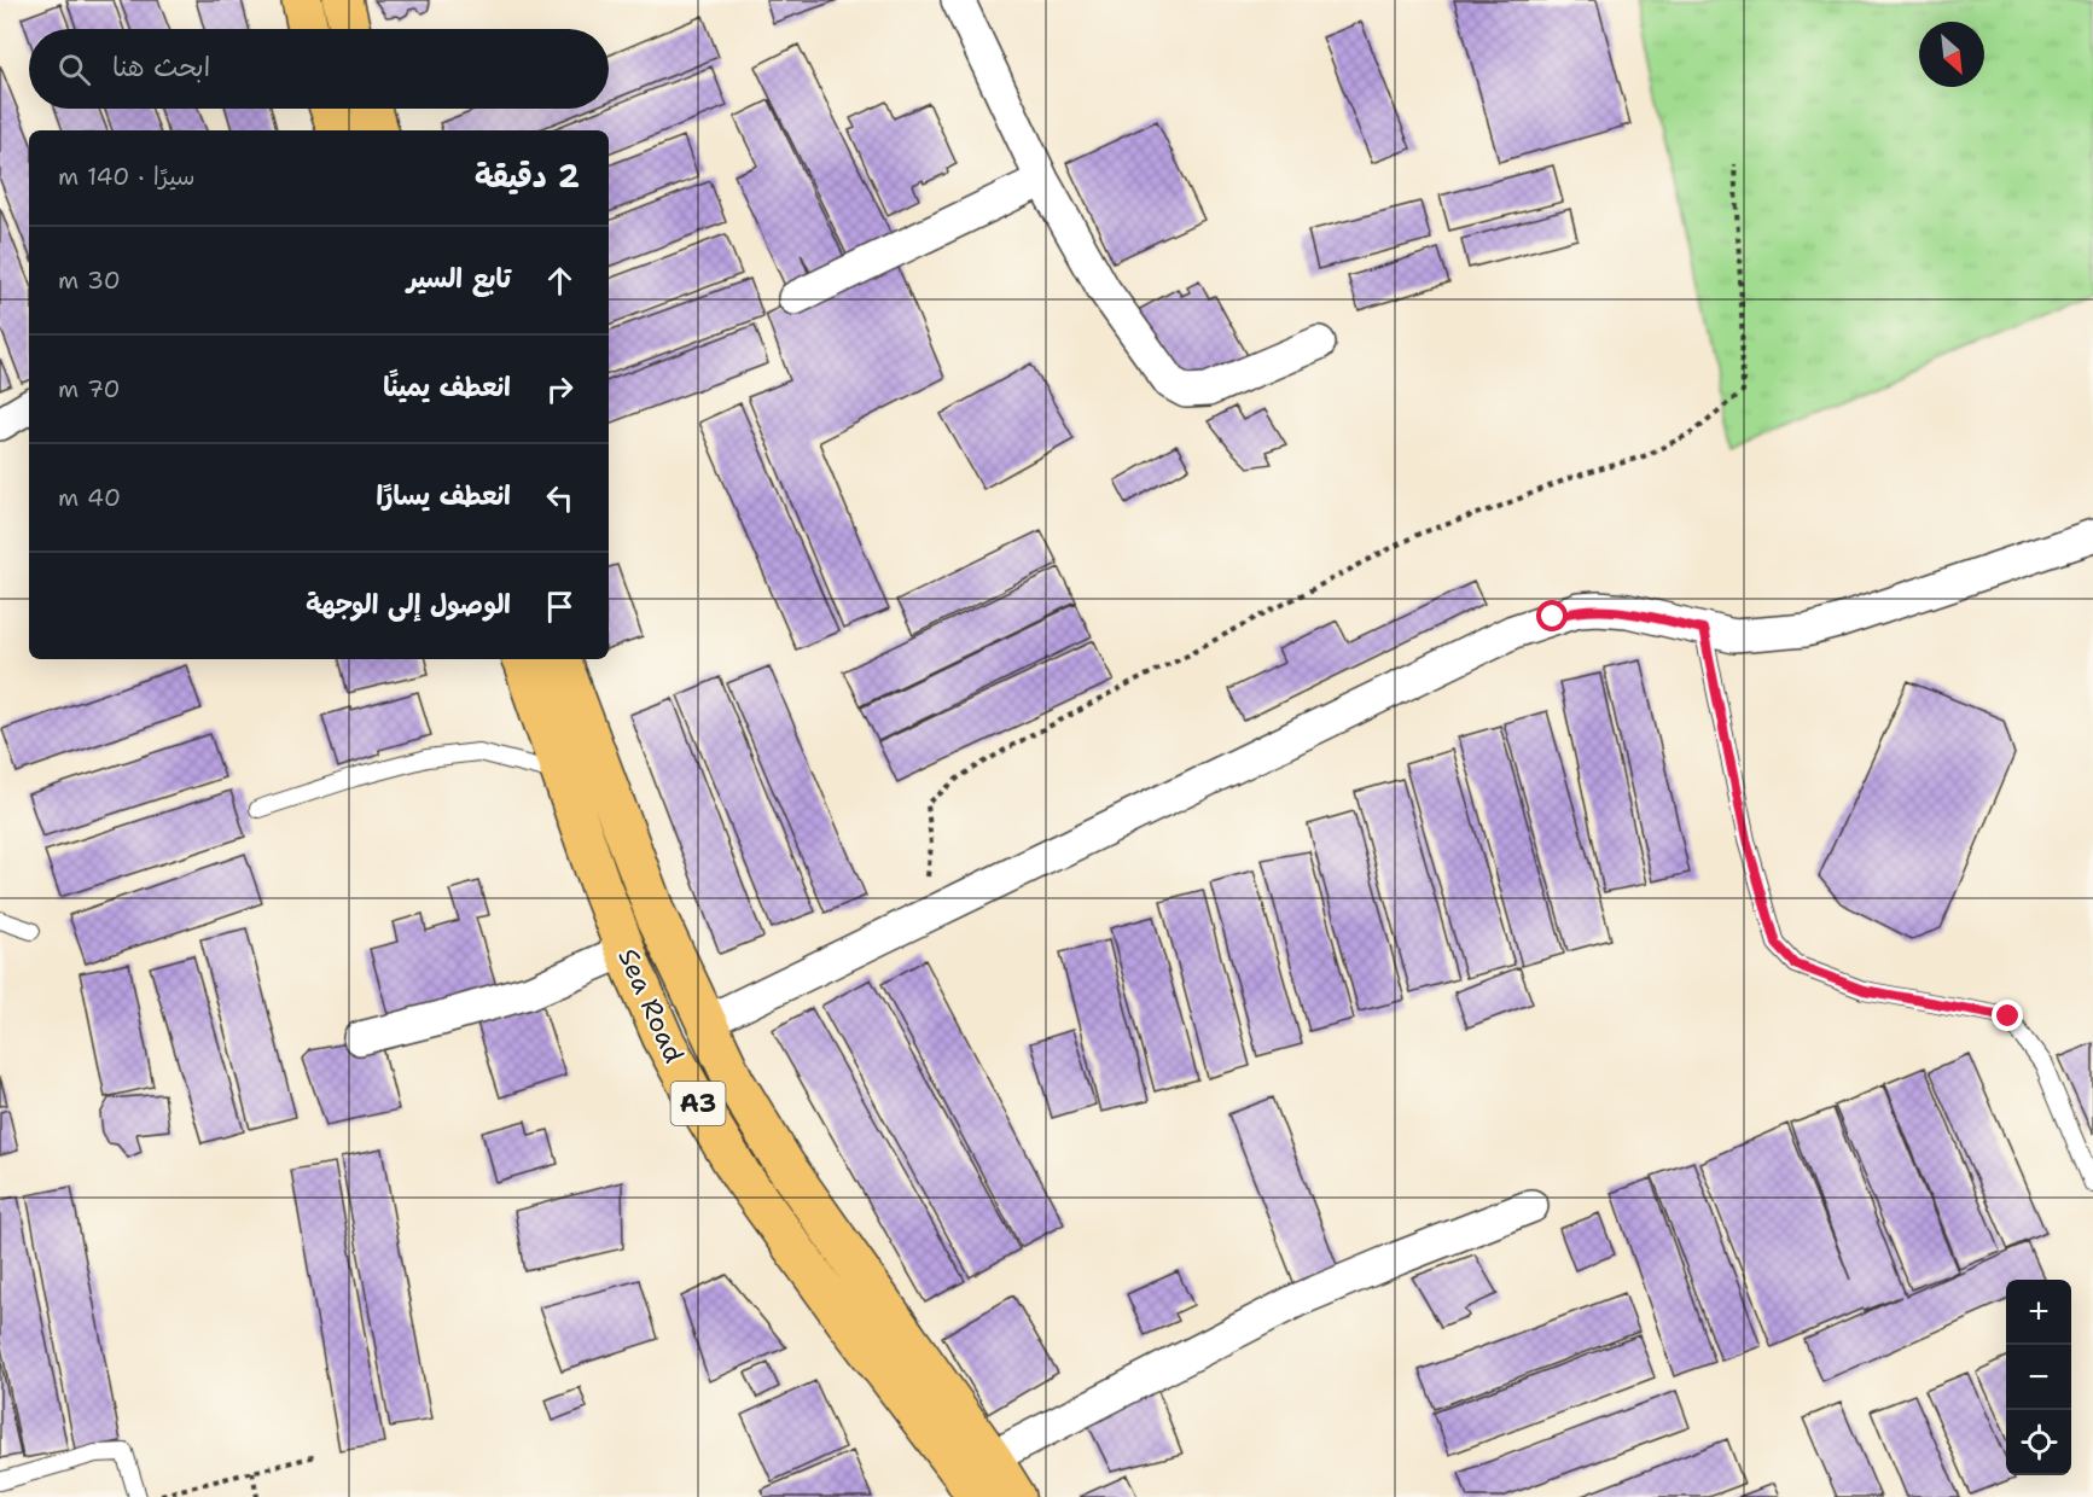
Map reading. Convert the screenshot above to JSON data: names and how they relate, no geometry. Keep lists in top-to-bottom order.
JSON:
{
  "streets": {
    "highway": ["Sea Road", "A3"]
  },
  "north": "bottom right",
  "page": {
    "search": "ابحث هنا",
    "heading": ["2 دقيقة", "سيرًا · 140 m"],
    "list": [
      ["تابع السير", "30 m"],
      ["انعطف يمينًا", "70 m"],
      ["انعطف يسارًا", "40 m"],
      "الوصول إلى الوجهة"
    ],
    "map_buttons": ["+", "−"]
  }
}
